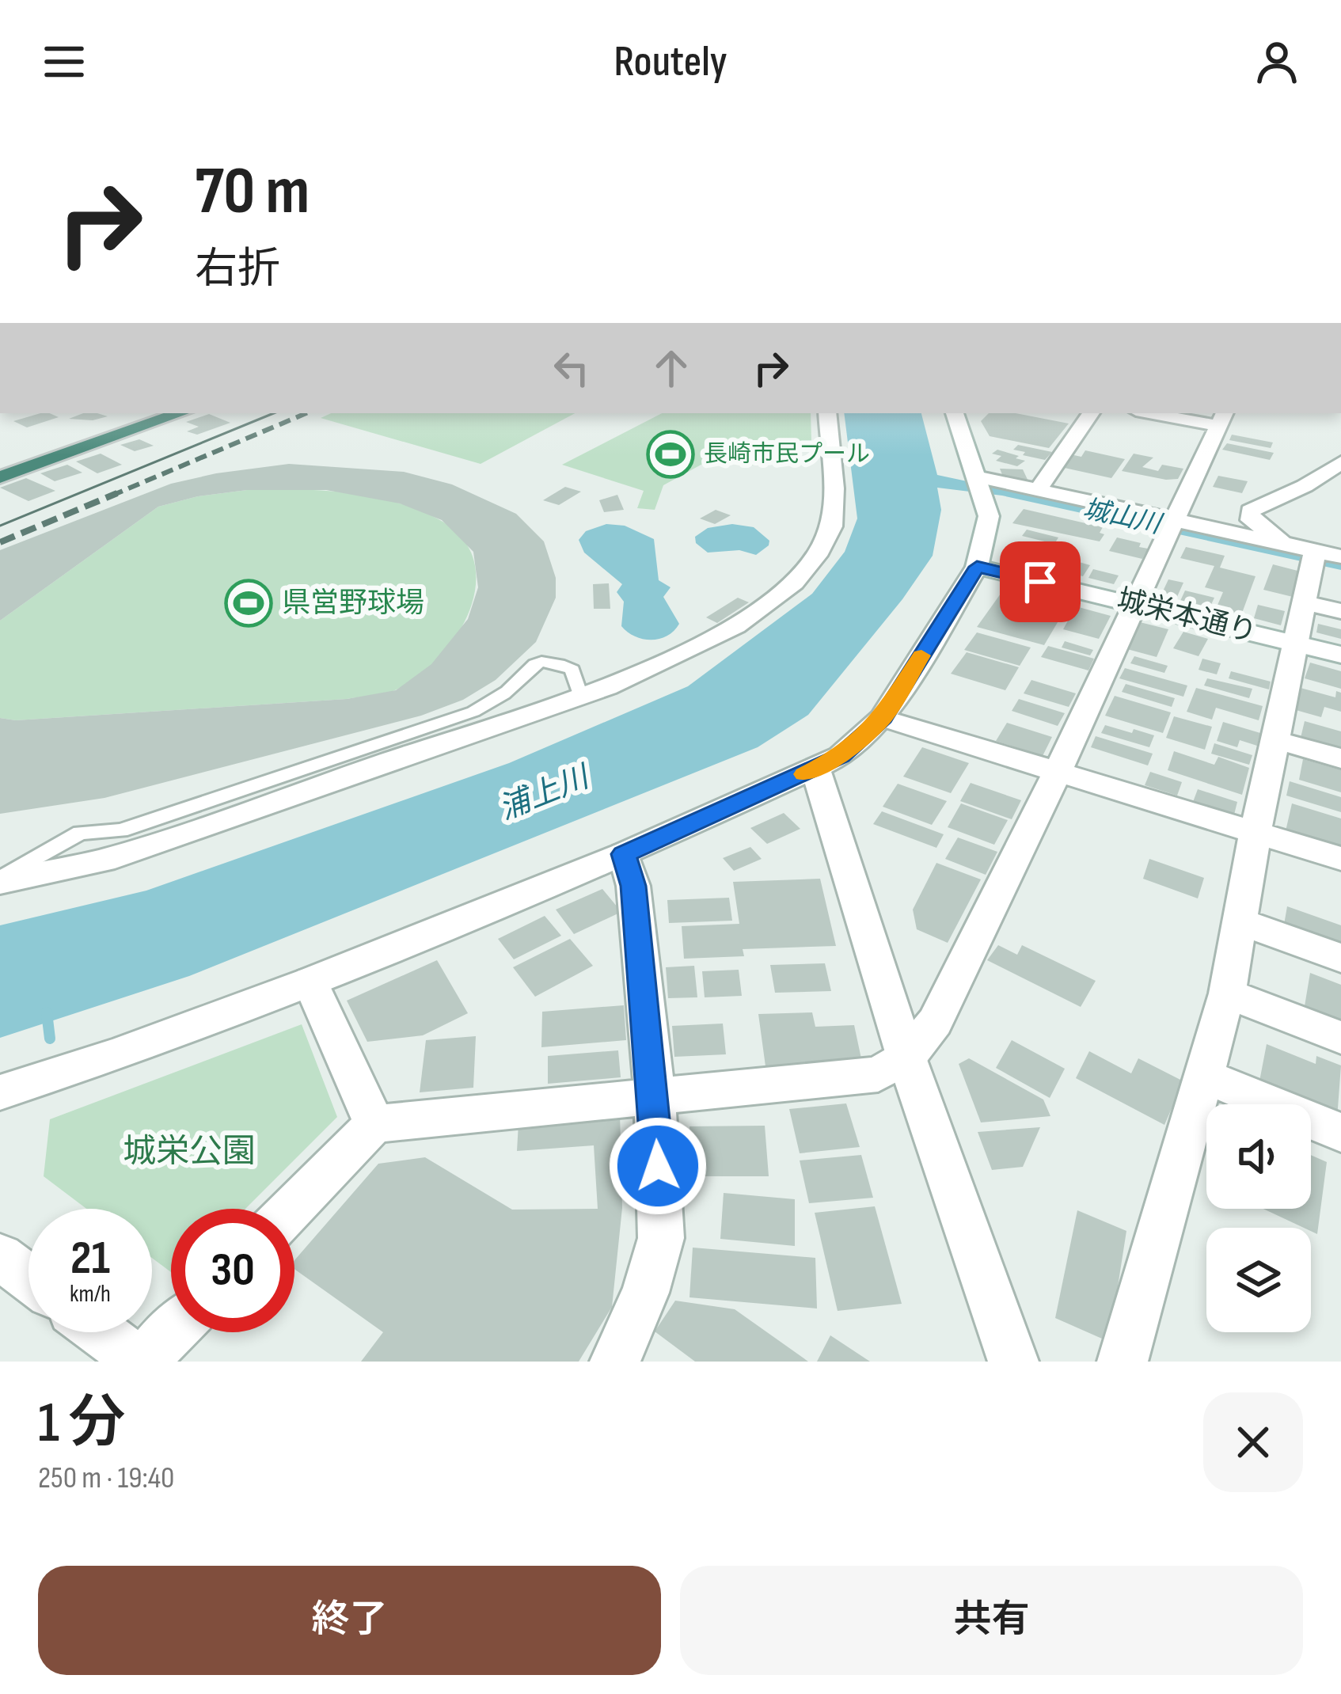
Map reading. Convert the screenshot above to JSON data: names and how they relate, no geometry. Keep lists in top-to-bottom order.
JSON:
{
  "streets": {
    "street": ["城栄本通り"]
  },
  "water": ["城山川", "浦上川"],
  "parks": ["城栄公園"],
  "places": {
    "sports": ["長崎市民プール", "県営野球場"]
  },
  "page": {
    "header": "Routely",
    "turn": ["70 m", "右折"],
    "speed": "21 km/h",
    "limit": "30",
    "heading": ["1 分", "250 m · 19:40"],
    "buttons": ["終了", "共有"]
  }
}
